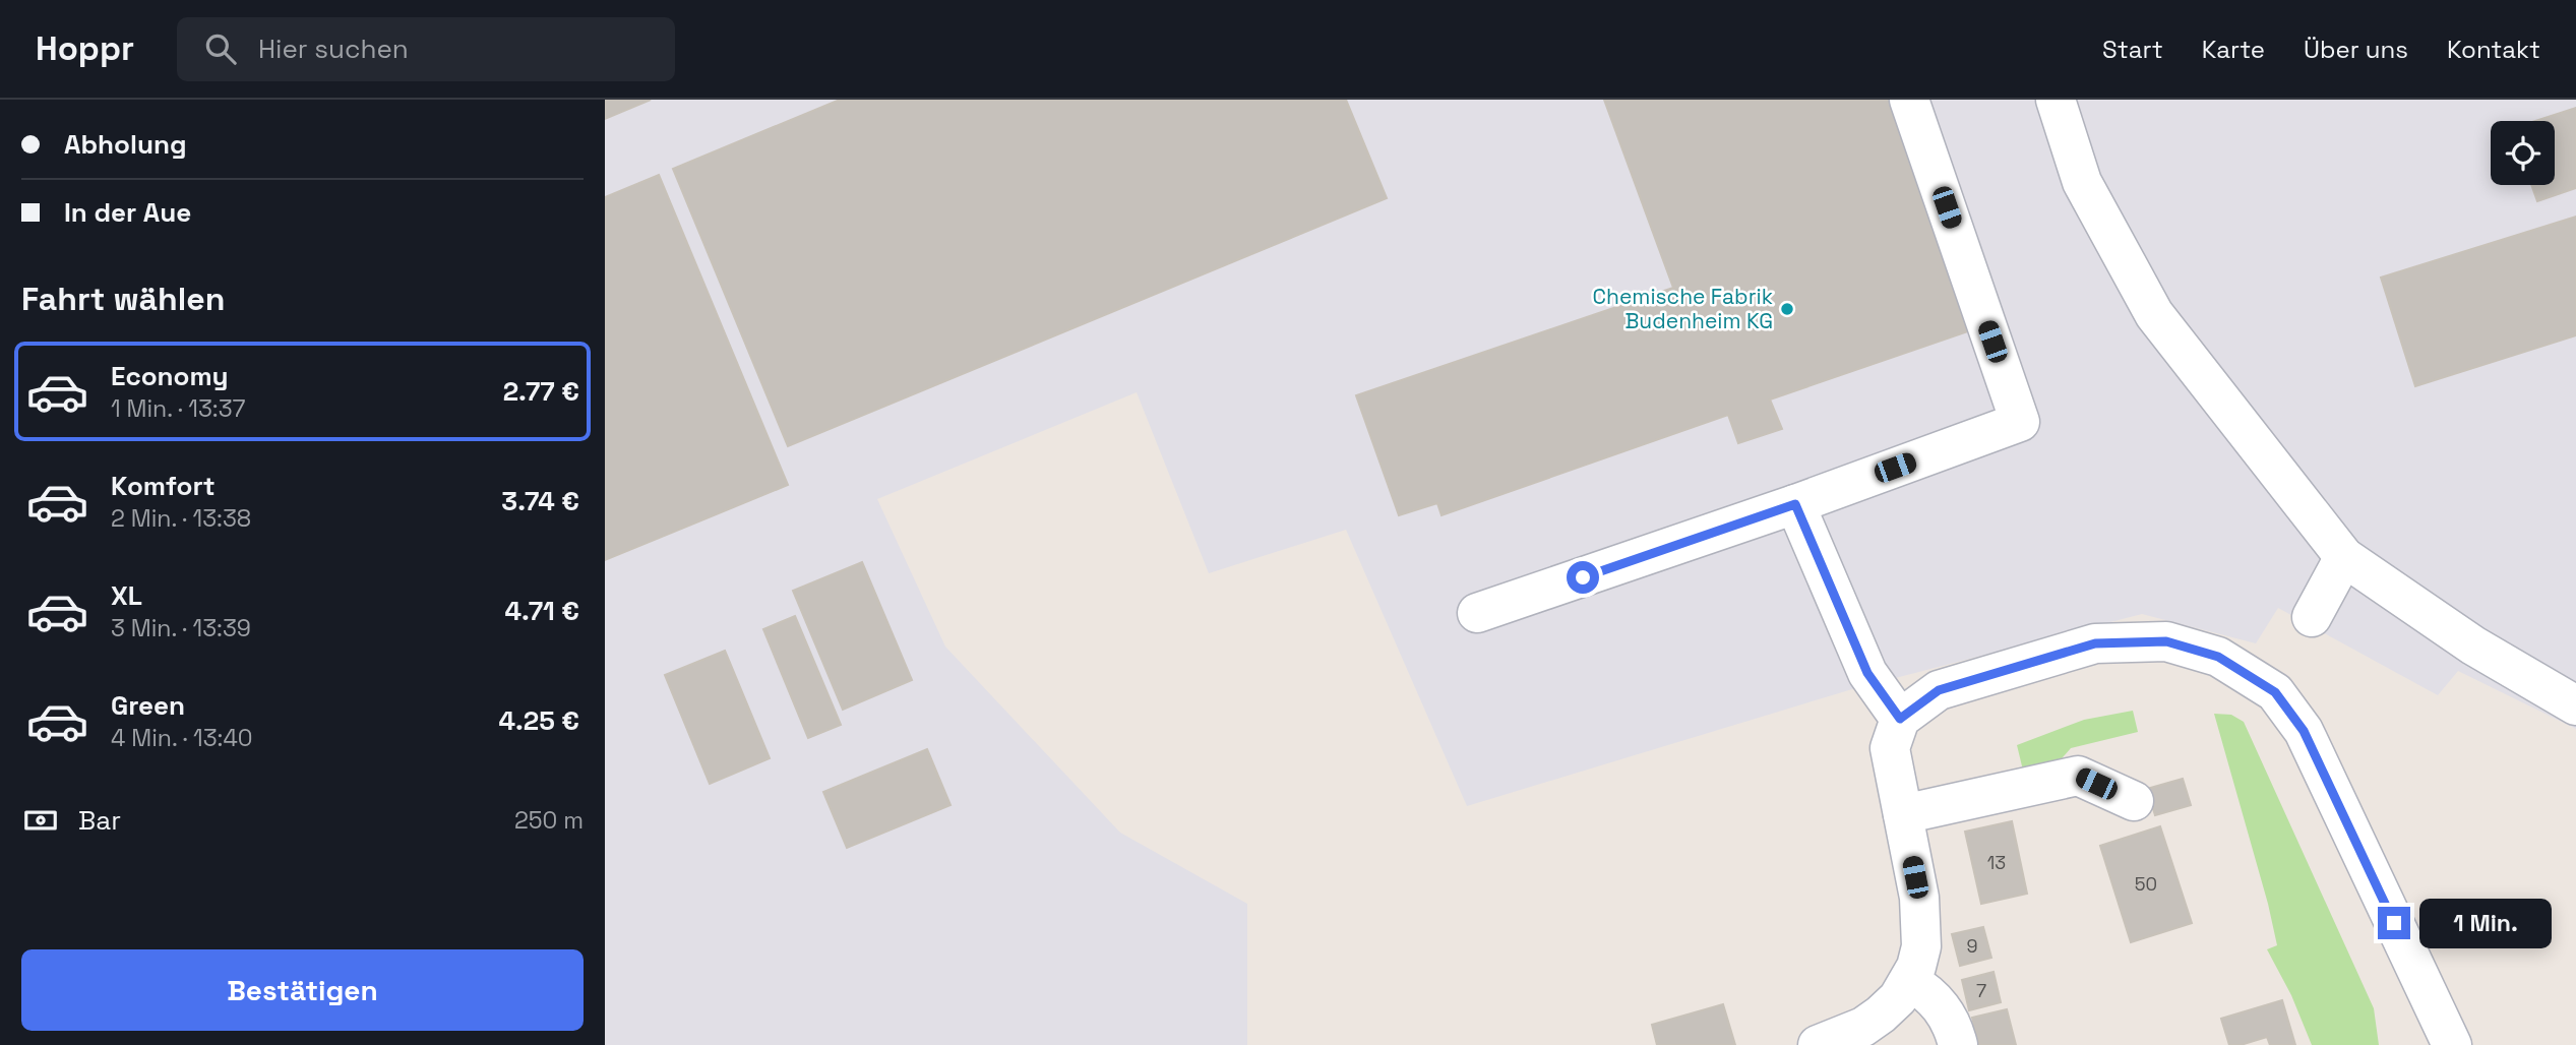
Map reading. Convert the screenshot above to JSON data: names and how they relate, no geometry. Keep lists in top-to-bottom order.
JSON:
{
  "places": ["Chemische Fabrik Budenheim KG"],
  "house_numbers": [
    "13",
    "50",
    "9",
    "7"
  ],
  "page": {
    "header": "Hoppr",
    "search": "Hier suchen",
    "nav": [
      "Start",
      "Karte",
      "Über uns",
      "Kontakt"
    ],
    "banner": ["Abholung", "In der Aue"],
    "heading": "Fahrt wählen",
    "list": [
      {
        "name": "Economy",
        "note": "1 Min. · 13:37",
        "value": "2.77 €"
      },
      {
        "name": "Komfort",
        "note": "2 Min. · 13:38",
        "value": "3.74 €"
      },
      {
        "name": "XL",
        "note": "3 Min. · 13:39",
        "value": "4.71 €"
      },
      {
        "name": "Green",
        "note": "4 Min. · 13:40",
        "value": "4.25 €"
      }
    ],
    "pay": ["Bar", "250 m"],
    "bubble": "1 Min.",
    "buttons": "Bestätigen"
  }
}
